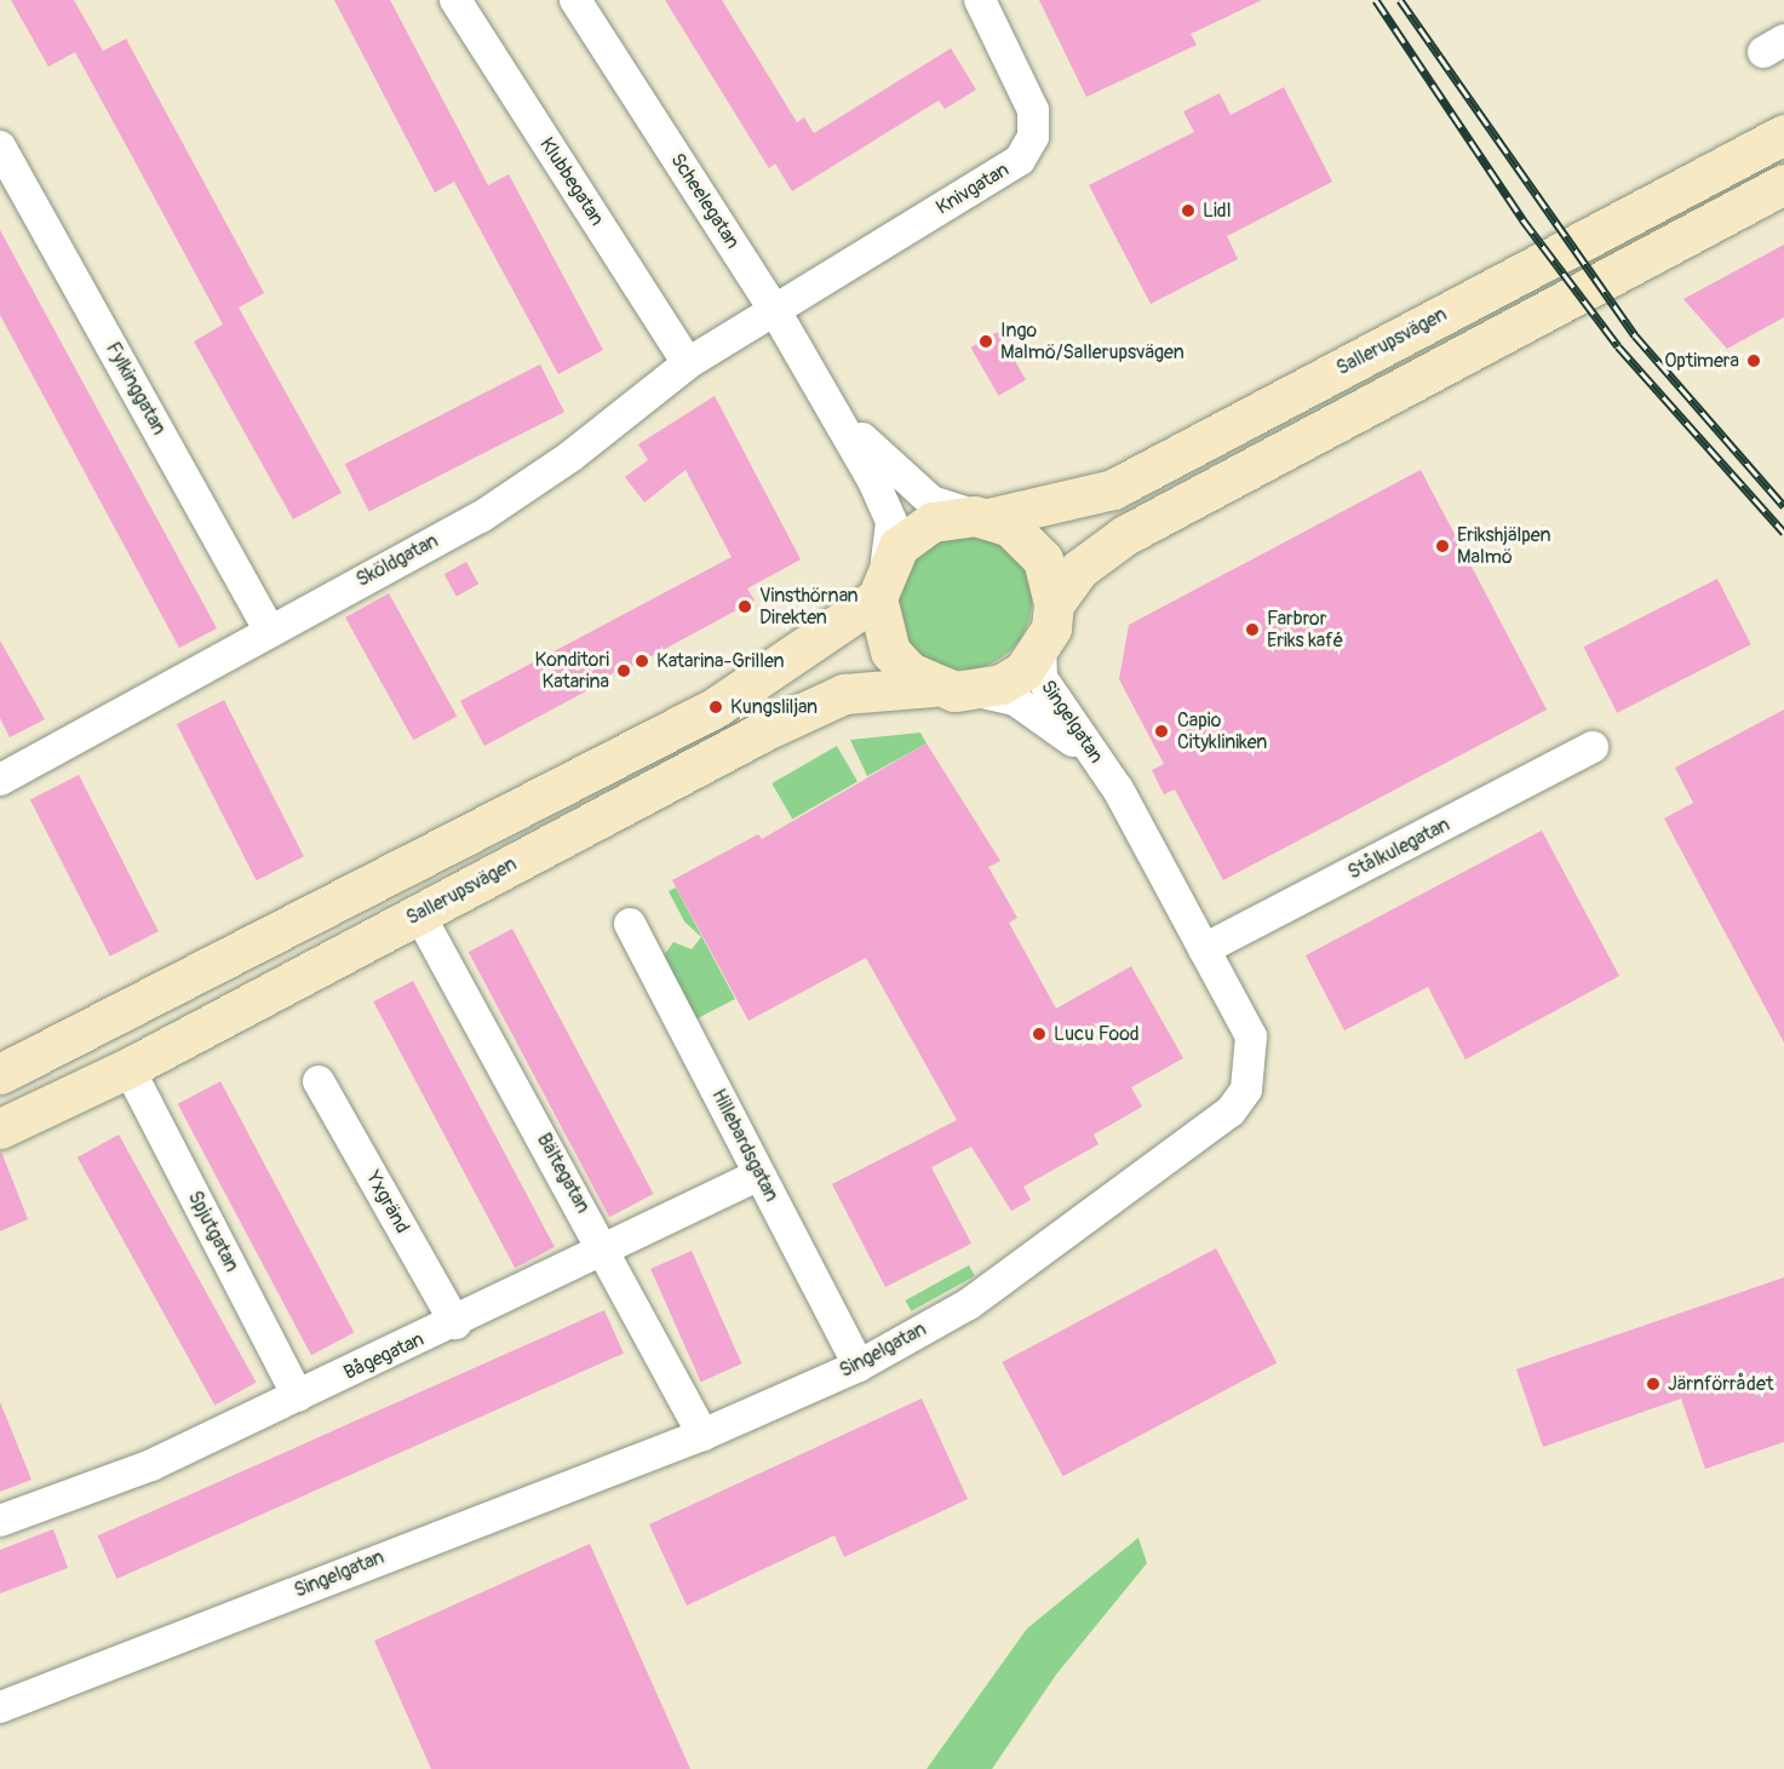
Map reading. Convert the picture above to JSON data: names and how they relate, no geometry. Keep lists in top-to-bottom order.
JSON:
{
  "streets": {
    "main road": ["Sallerupsvägen"],
    "street": [
      "Klubbegatan",
      "Knivgatan",
      "Scheelegatan",
      "Fylkinggatan",
      "Sköldgatan",
      "Singelgatan",
      "Stålkulegatan",
      "Hillebardsgatan",
      "Bältegatan",
      "Yxgränd",
      "Spjutgatan",
      "Bågegatan"
    ]
  },
  "crossings": [
    ["Klubbegatan", "Sköldgatan"],
    ["Knivgatan", "Scheelegatan"],
    ["Knivgatan", "Sköldgatan"],
    ["Scheelegatan", "Sallerupsvägen"],
    ["Scheelegatan", "Sköldgatan"],
    ["Scheelegatan", "Singelgatan"],
    ["Sallerupsvägen", "Singelgatan"],
    ["Sallerupsvägen", "Bältegatan"],
    ["Sallerupsvägen", "Spjutgatan"],
    ["Fylkinggatan", "Sköldgatan"],
    ["Singelgatan", "Stålkulegatan"],
    ["Singelgatan", "Hillebardsgatan"],
    ["Singelgatan", "Bältegatan"],
    ["Hillebardsgatan", "Bågegatan"],
    ["Bältegatan", "Bågegatan"],
    ["Yxgränd", "Bågegatan"],
    ["Spjutgatan", "Bågegatan"]
  ],
  "places": [
    "Lidl",
    "Ingo Malmö/Sallerupsvägen",
    "Optimera",
    "Erikshjälpen Malmö",
    "Vinsthörnan Direkten",
    "Farbror Eriks kafé",
    "Katarina-Grillen",
    "Konditori Katarina",
    "Kungsliljan",
    "Capio Citykliniken",
    "Lucu Food",
    "Järnförrådet"
  ]
}
